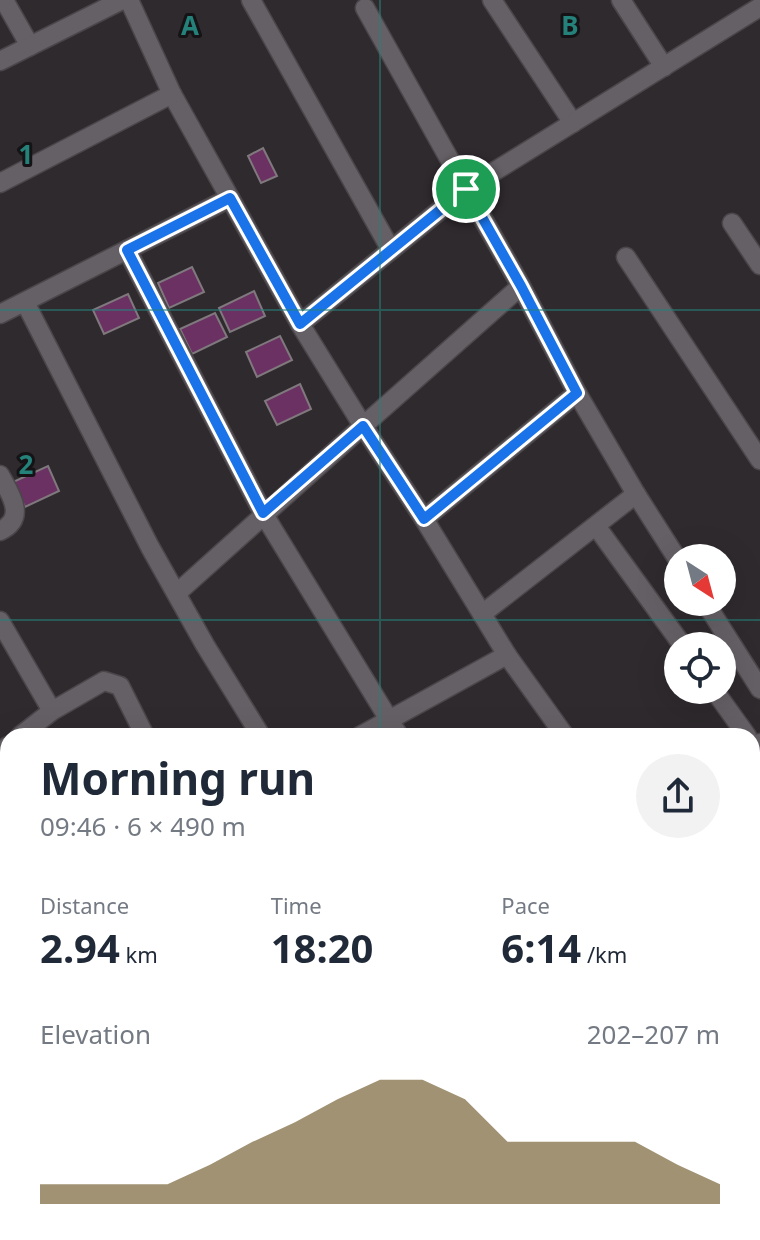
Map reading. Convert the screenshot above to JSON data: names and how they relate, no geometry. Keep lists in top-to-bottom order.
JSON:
{
  "north": "bottom right",
  "page": {
    "heading": ["Morning run", "09:46 · 6 × 490 m"],
    "stats": [
      ["Distance", "2.94 km"],
      ["Time", "18:20"],
      ["Pace", "6:14 /km"]
    ],
    "chart": ["Elevation", "202–207 m"]
  },
  "grid": {
    "columns": ["A", "B"],
    "rows": ["1", "2"]
  }
}
